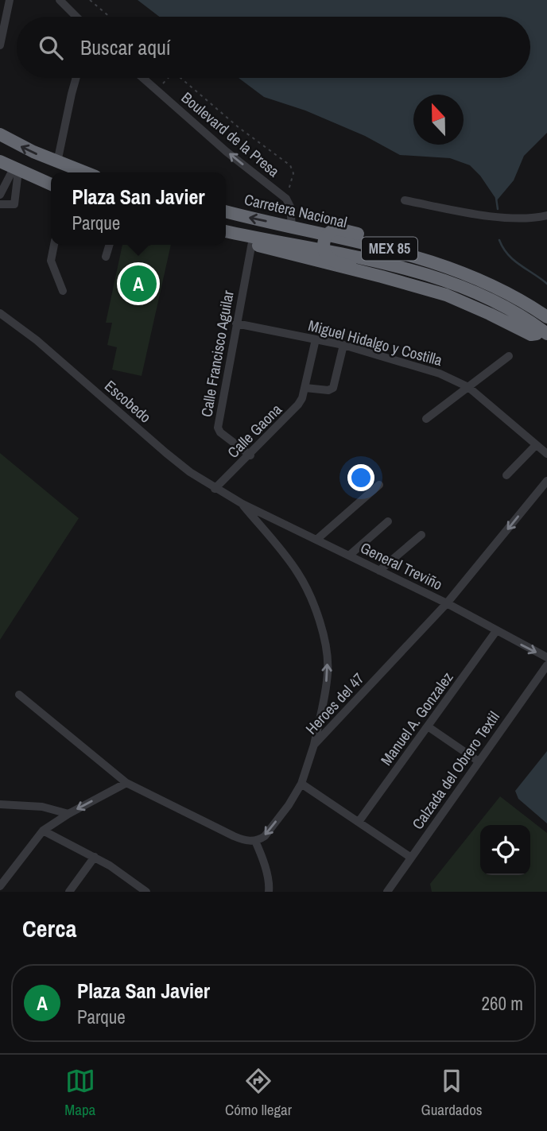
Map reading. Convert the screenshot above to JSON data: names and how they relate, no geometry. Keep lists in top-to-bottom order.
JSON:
{
  "streets": {
    "highway": ["Carretera Nacional", "MEX 85"],
    "street": [
      "Boulevard de la Presa",
      "Miguel Hidalgo y Costilla",
      "Calle Francisco Aguilar",
      "Escobedo",
      "Calle Gaona",
      "General Treviño",
      "Heroes del 47",
      "Manuel A. Gonzalez",
      "Calzada del Obrero Textil"
    ]
  },
  "crossings": [
    ["MEX 85", "Calle Francisco Aguilar"],
    ["Miguel Hidalgo y Costilla", "Calle Francisco Aguilar"],
    ["Miguel Hidalgo y Costilla", "Calle Gaona"],
    ["Calle Francisco Aguilar", "Calle Gaona"],
    ["Escobedo", "Calle Gaona"],
    ["Escobedo", "General Treviño"],
    ["General Treviño", "Heroes del 47"],
    ["General Treviño", "Manuel A. Gonzalez"]
  ],
  "one_way": ["Boulevard de la Presa", "Heroes del 47"],
  "north": "top",
  "page": {
    "search": "Buscar aquí",
    "popup": ["Plaza San Javier", "Parque"],
    "pins": "A",
    "heading": "Cerca",
    "list": [
      {
        "mark": "A",
        "name": "Plaza San Javier",
        "note": "Parque",
        "value": "260 m"
      }
    ],
    "nav": ["Mapa", "Cómo llegar", "Guardados"]
  }
}
